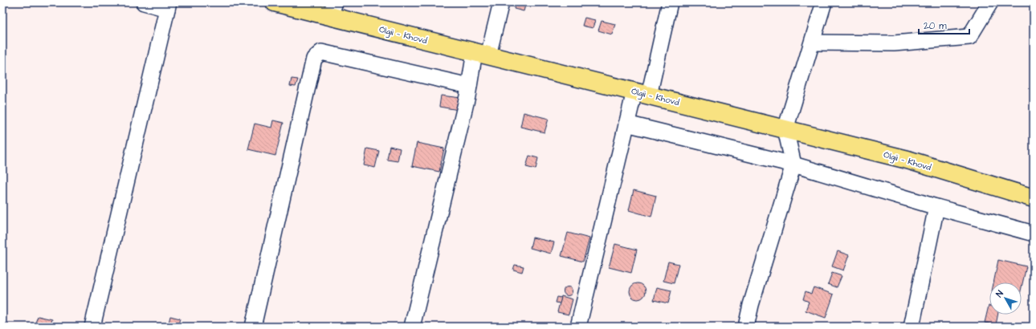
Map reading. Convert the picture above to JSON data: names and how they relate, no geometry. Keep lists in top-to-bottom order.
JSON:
{
  "streets": {
    "highway": ["Ölgii — Khovd"]
  },
  "scale_bar": "20 m",
  "north": "top left"
}
